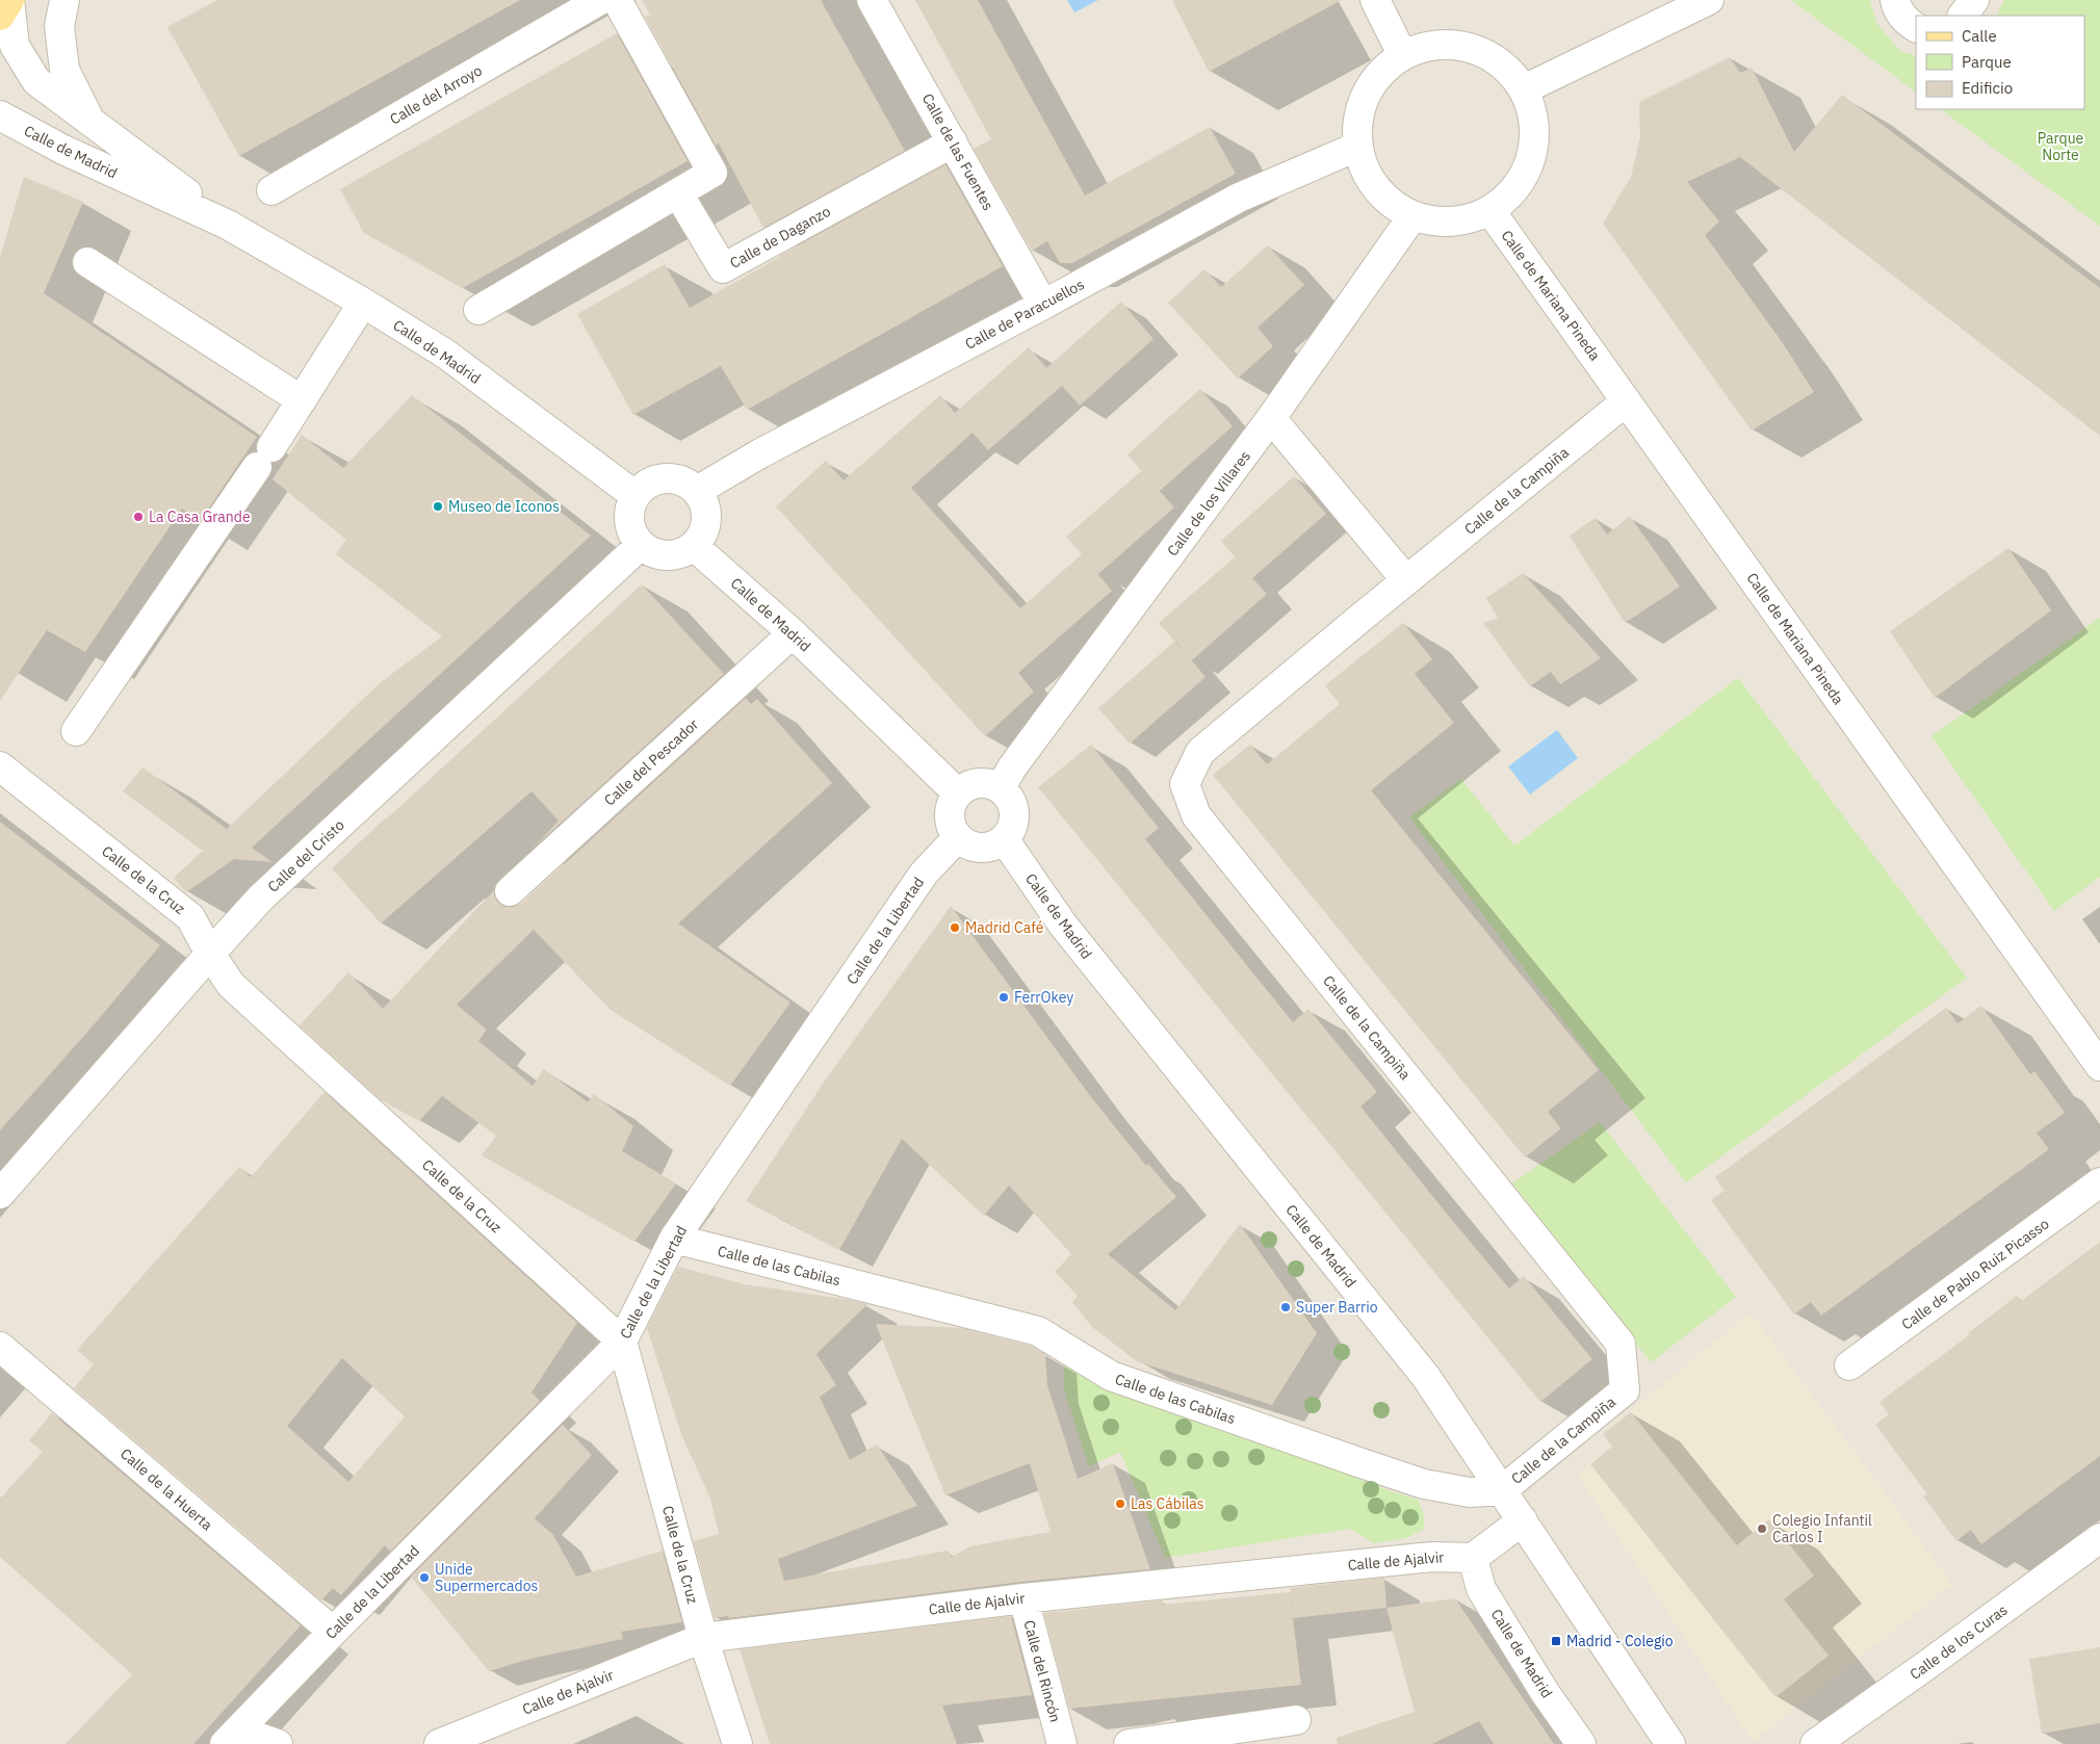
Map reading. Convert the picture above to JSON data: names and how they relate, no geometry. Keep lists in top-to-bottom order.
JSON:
{
  "streets": {
    "street": [
      "Calle del Arroyo",
      "Calle de Madrid",
      "Calle de las Fuentes",
      "Calle de Daganzo",
      "Calle de Mariana Pineda",
      "Calle de Paracuellos",
      "Calle de la Campiña",
      "Calle de los Villares",
      "Calle del Pescador",
      "Calle del Cristo",
      "Calle de la Cruz",
      "Calle de la Libertad",
      "Calle de las Cabilas",
      "Calle de Pablo Ruiz Picasso",
      "Calle de la Huerta",
      "Calle de Ajalvir",
      "Calle de los Curas",
      "Calle del Rincón"
    ]
  },
  "crossings": [
    ["Calle de Madrid", "Calle de Paracuellos"],
    ["Calle de Madrid", "Calle de la Campiña"],
    ["Calle de Madrid", "Calle de los Villares"],
    ["Calle de Madrid", "Calle del Pescador"],
    ["Calle de Madrid", "Calle del Cristo"],
    ["Calle de Madrid", "Calle de la Libertad"],
    ["Calle de Madrid", "Calle de las Cabilas"],
    ["Calle de Madrid", "Calle de Ajalvir"],
    ["Calle de las Fuentes", "Calle de Daganzo"],
    ["Calle de las Fuentes", "Calle de Paracuellos"],
    ["Calle de Mariana Pineda", "Calle de Paracuellos"],
    ["Calle de Mariana Pineda", "Calle de la Campiña"],
    ["Calle de Mariana Pineda", "Calle de los Villares"],
    ["Calle de Paracuellos", "Calle de los Villares"],
    ["Calle de Paracuellos", "Calle del Cristo"],
    ["Calle de la Campiña", "Calle de las Cabilas"],
    ["Calle de los Villares", "Calle de la Libertad"],
    ["Calle del Cristo", "Calle de la Cruz"],
    ["Calle de la Cruz", "Calle de la Libertad"],
    ["Calle de la Cruz", "Calle de Ajalvir"],
    ["Calle de la Libertad", "Calle de las Cabilas"],
    ["Calle de la Libertad", "Calle de la Huerta"],
    ["Calle de Ajalvir", "Calle del Rincón"]
  ],
  "parks": ["Parque Norte"],
  "places": {
    "other": [
      "Museo de Iconos",
      "La Casa Grande",
      "Madrid Café",
      "FerrOkey",
      "Super Barrio",
      "Las Cábilas",
      "Colegio Infantil Carlos I",
      "Unide Supermercados"
    ],
    "transit": ["Madrid - Colegio"]
  },
  "legend": ["Calle", "Parque", "Edificio"]
}
